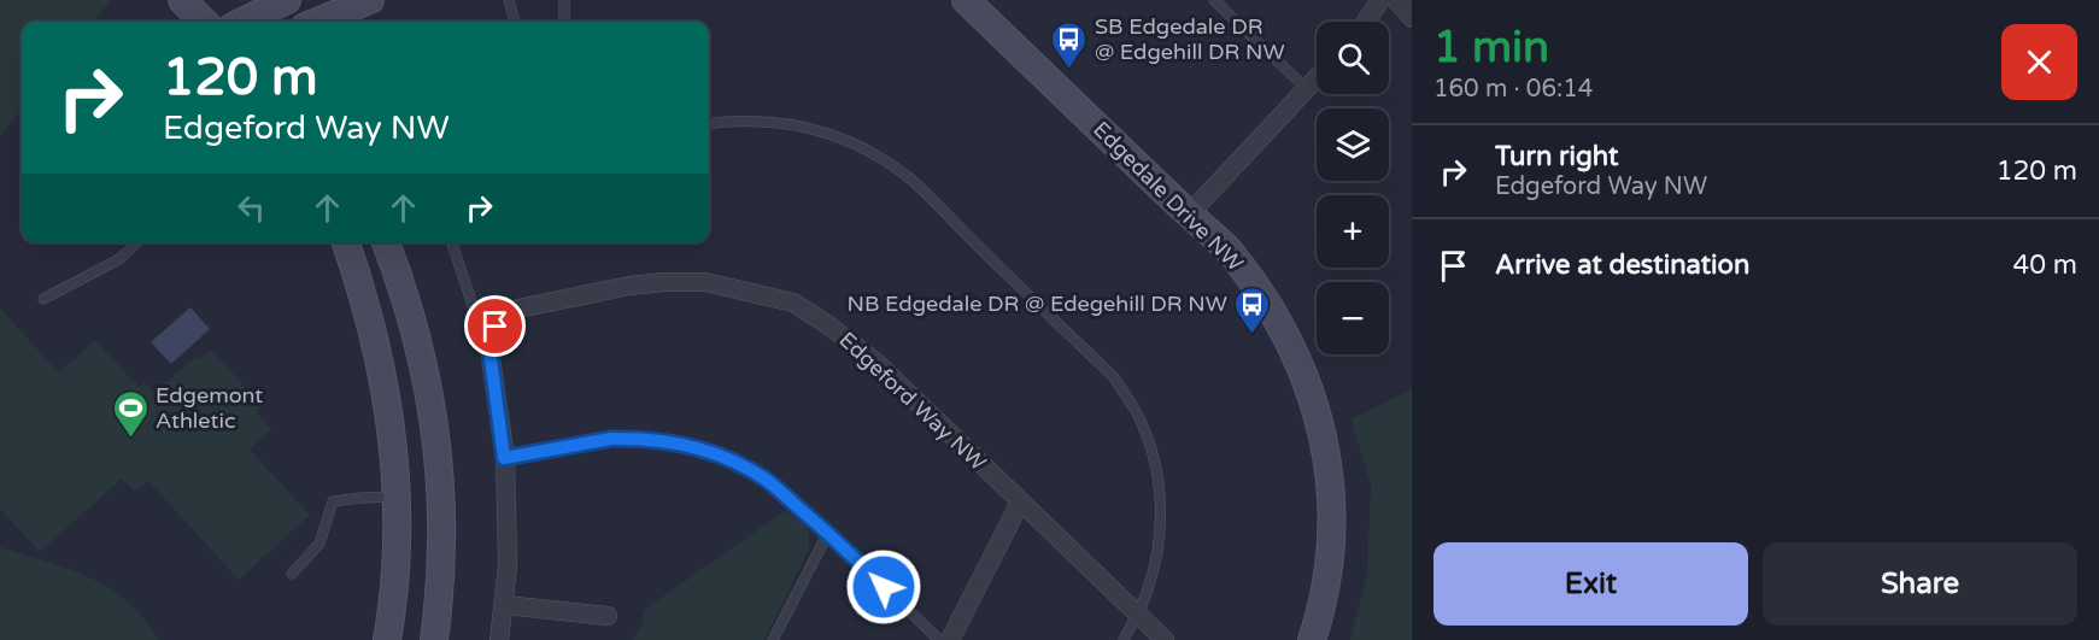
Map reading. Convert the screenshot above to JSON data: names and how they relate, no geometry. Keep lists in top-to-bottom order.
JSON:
{
  "streets": {
    "street": ["Edgedale Drive NW", "Edgeford Way NW"]
  },
  "places": {
    "bus stop": ["SB Edgedale DR @ Edgehill DR NW", "NB Edgedale DR @ Edegehill DR NW"],
    "sports": ["Edgemont Athletic"]
  },
  "page": {
    "heading": ["1 min", "160 m · 06:14"],
    "map_buttons": ["+", "−"],
    "turn": ["120 m", "Edgeford Way NW"],
    "list": [
      {
        "name": "Turn right",
        "note": "Edgeford Way NW",
        "value": "120 m"
      },
      {
        "name": "Arrive at destination",
        "value": "40 m"
      }
    ],
    "buttons": ["Exit", "Share"]
  }
}
